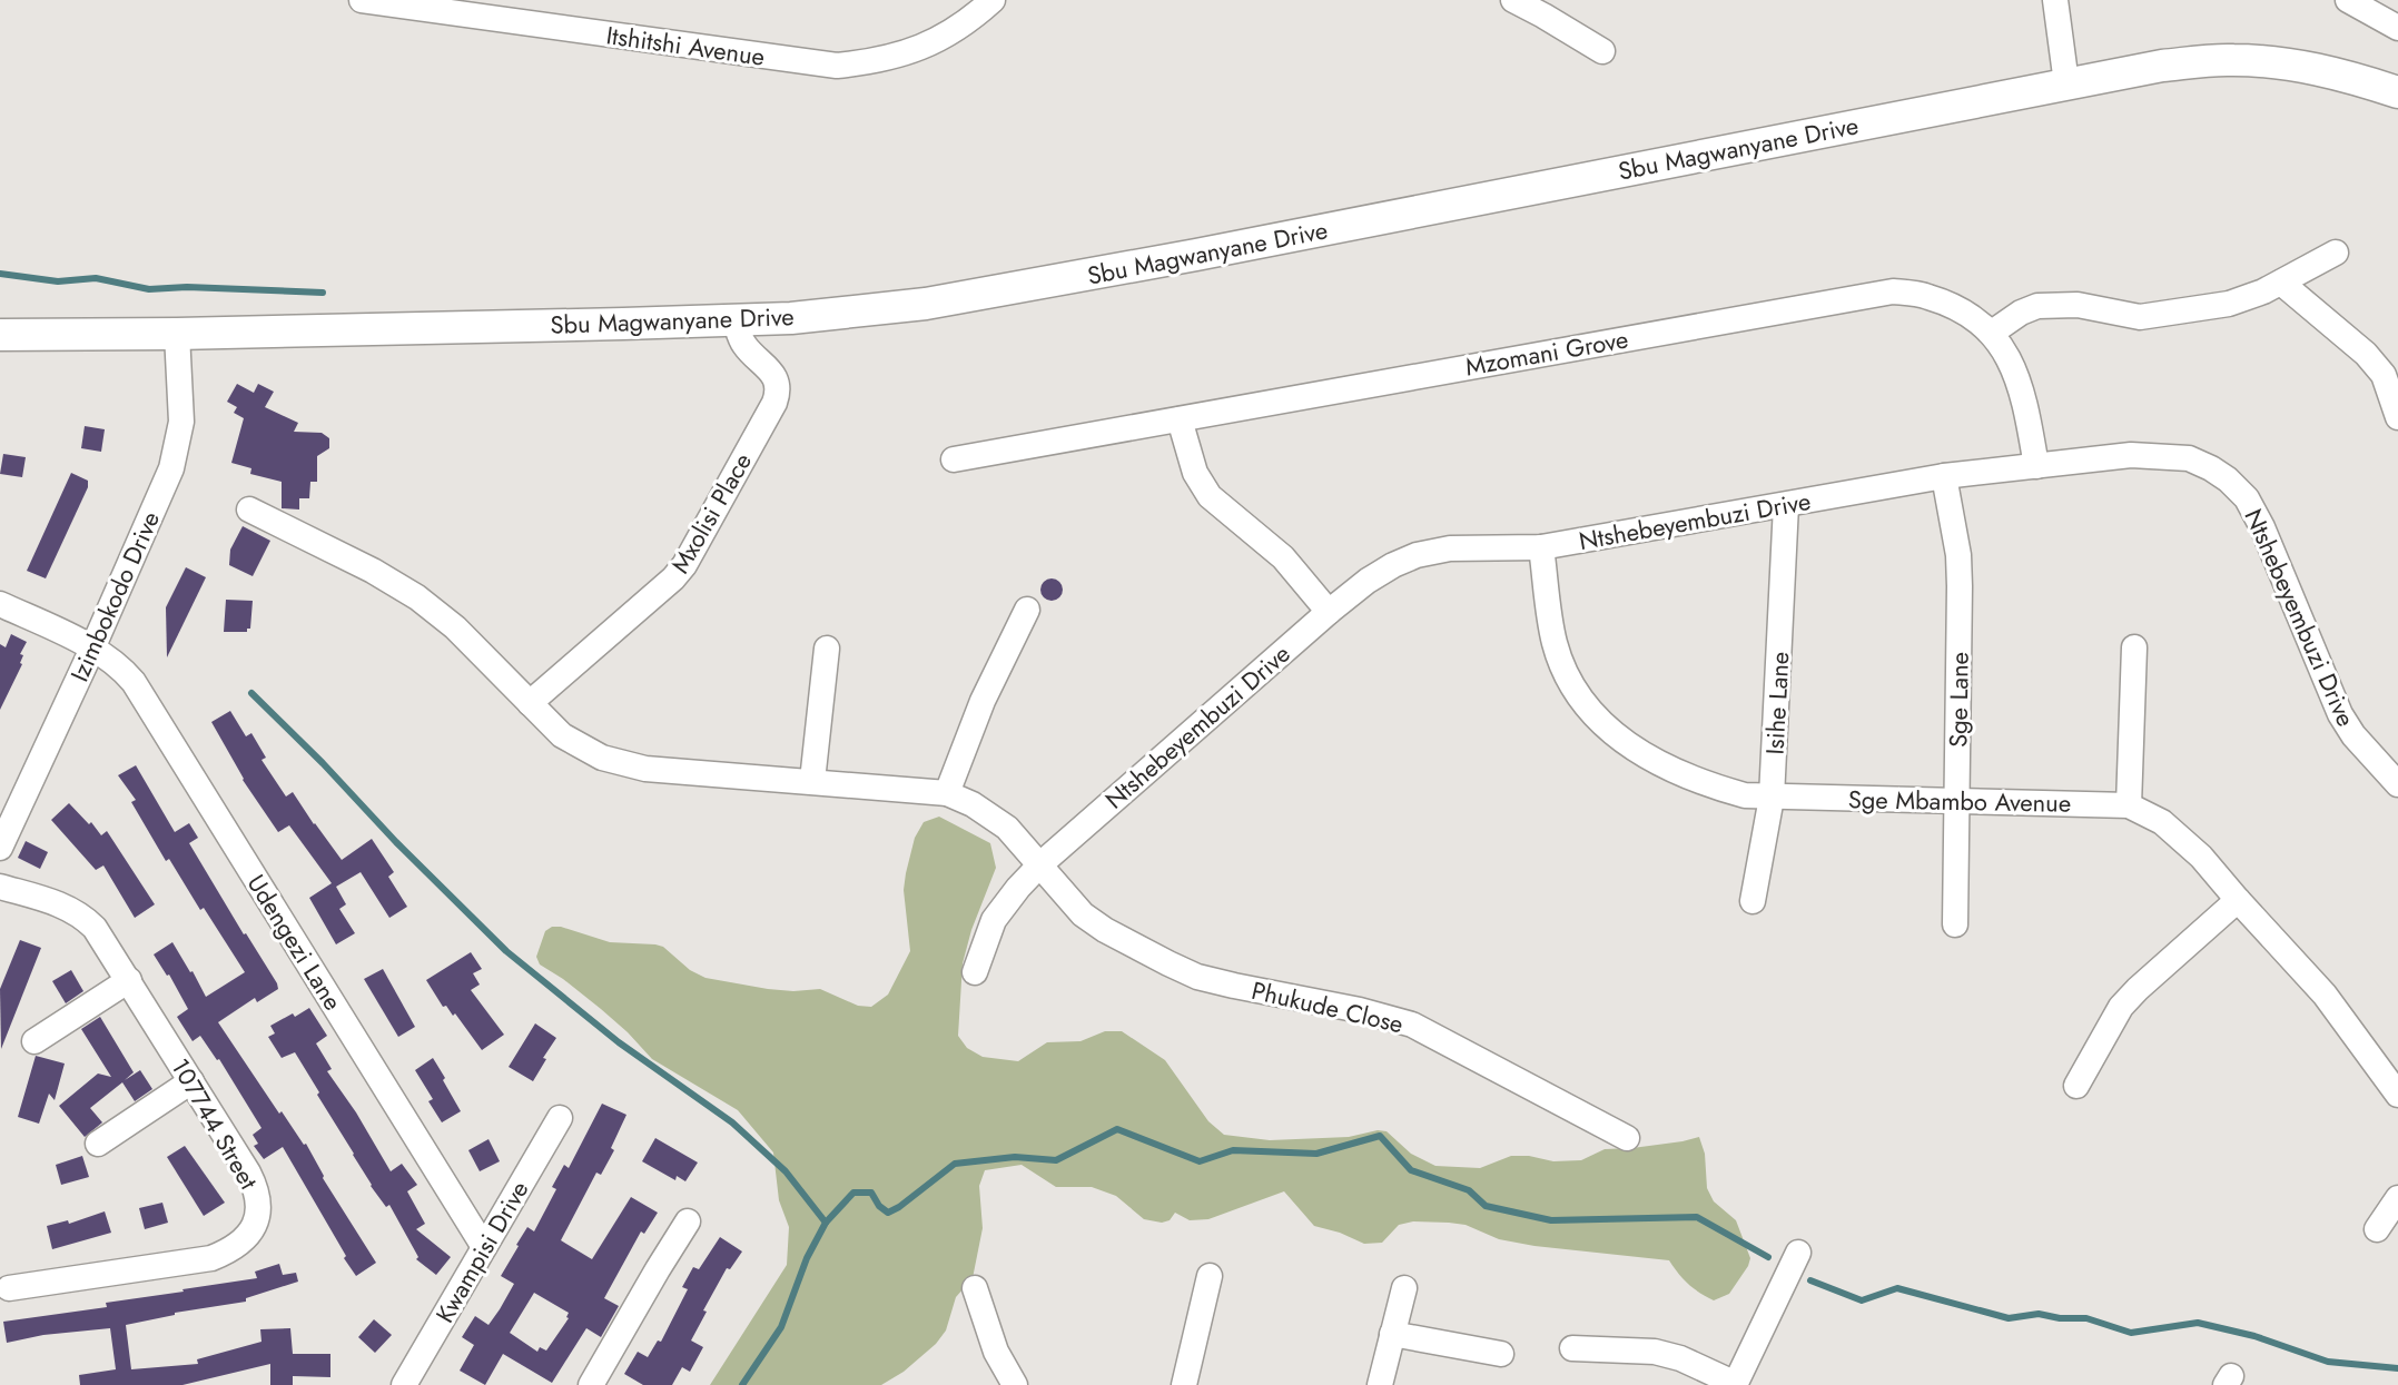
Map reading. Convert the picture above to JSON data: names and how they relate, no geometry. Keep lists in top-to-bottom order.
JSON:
{
  "streets": {
    "main road": ["Sbu Magwanyane Drive"],
    "street": [
      "Itshitshi Avenue",
      "Mzomani Grove",
      "Mxolisi Place",
      "Ntshebeyembuzi Drive",
      "Izimbokodo Drive",
      "Sge Lane",
      "Isihe Lane",
      "Sge Mbambo Avenue",
      "Udengezi Lane",
      "Phukude Close",
      "107744 Street",
      "Kwampisi Drive"
    ]
  },
  "crossings": [
    ["Sbu Magwanyane Drive", "Mxolisi Place"],
    ["Sbu Magwanyane Drive", "Izimbokodo Drive"],
    ["Mzomani Grove", "Ntshebeyembuzi Drive"],
    ["Ntshebeyembuzi Drive", "Sge Lane"],
    ["Ntshebeyembuzi Drive", "Isihe Lane"],
    ["Ntshebeyembuzi Drive", "Sge Mbambo Avenue"],
    ["Ntshebeyembuzi Drive", "Phukude Close"],
    ["Izimbokodo Drive", "Udengezi Lane"],
    ["Sge Lane", "Sge Mbambo Avenue"],
    ["Isihe Lane", "Sge Mbambo Avenue"],
    ["Udengezi Lane", "Kwampisi Drive"]
  ]
}
